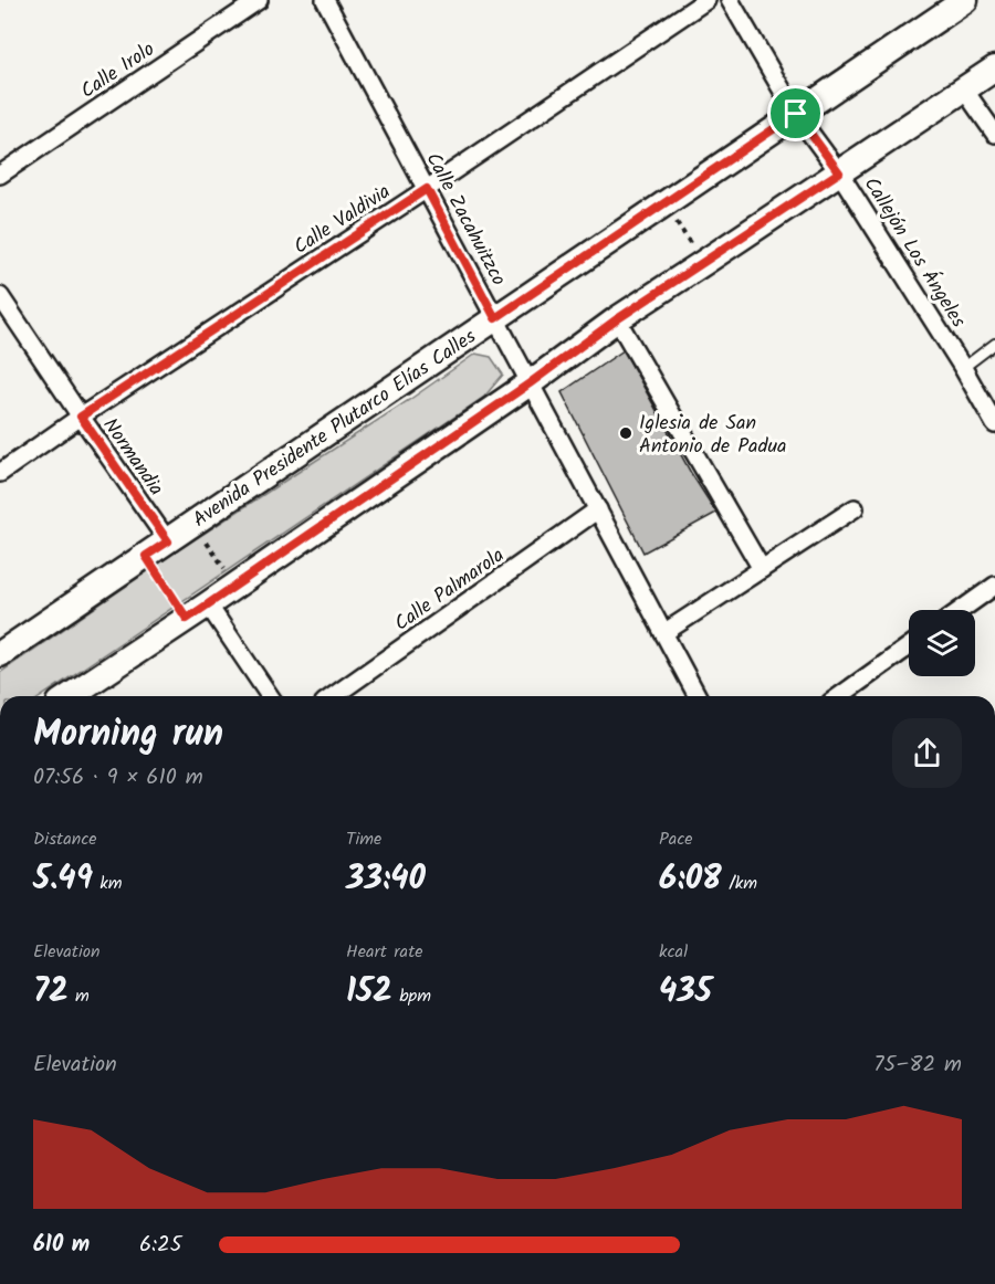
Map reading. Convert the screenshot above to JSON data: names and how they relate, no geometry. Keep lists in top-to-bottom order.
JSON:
{
  "streets": {
    "main road": ["Avenida Presidente Plutarco Elías Calles"],
    "street": [
      "Calle Irolo",
      "Calle Valdivia",
      "Calle Zacahuitzco",
      "Callejón Los Ángeles",
      "Normandia",
      "Calle Palmarola"
    ]
  },
  "crossings": [
    ["Calle Valdivia", "Calle Zacahuitzco"],
    ["Calle Valdivia", "Normandia"],
    ["Calle Zacahuitzco", "Avenida Presidente Plutarco Elías Calles"],
    ["Calle Zacahuitzco", "Calle Palmarola"],
    ["Callejón Los Ángeles", "Avenida Presidente Plutarco Elías Calles"],
    ["Avenida Presidente Plutarco Elías Calles", "Normandia"]
  ],
  "places": ["Iglesia de San Antonio de Padua"],
  "page": {
    "heading": ["Morning run", "07:56 · 9 × 610 m"],
    "stats": [
      ["Distance", "5.49 km"],
      ["Time", "33:40"],
      ["Pace", "6:08 /km"],
      ["Elevation", "72 m"],
      ["Heart rate", "152 bpm"],
      ["kcal", "435"]
    ],
    "chart": ["Elevation", "75–82 m"],
    "list": [
      {
        "name": "610 m",
        "note": "6:25"
      }
    ]
  }
}
